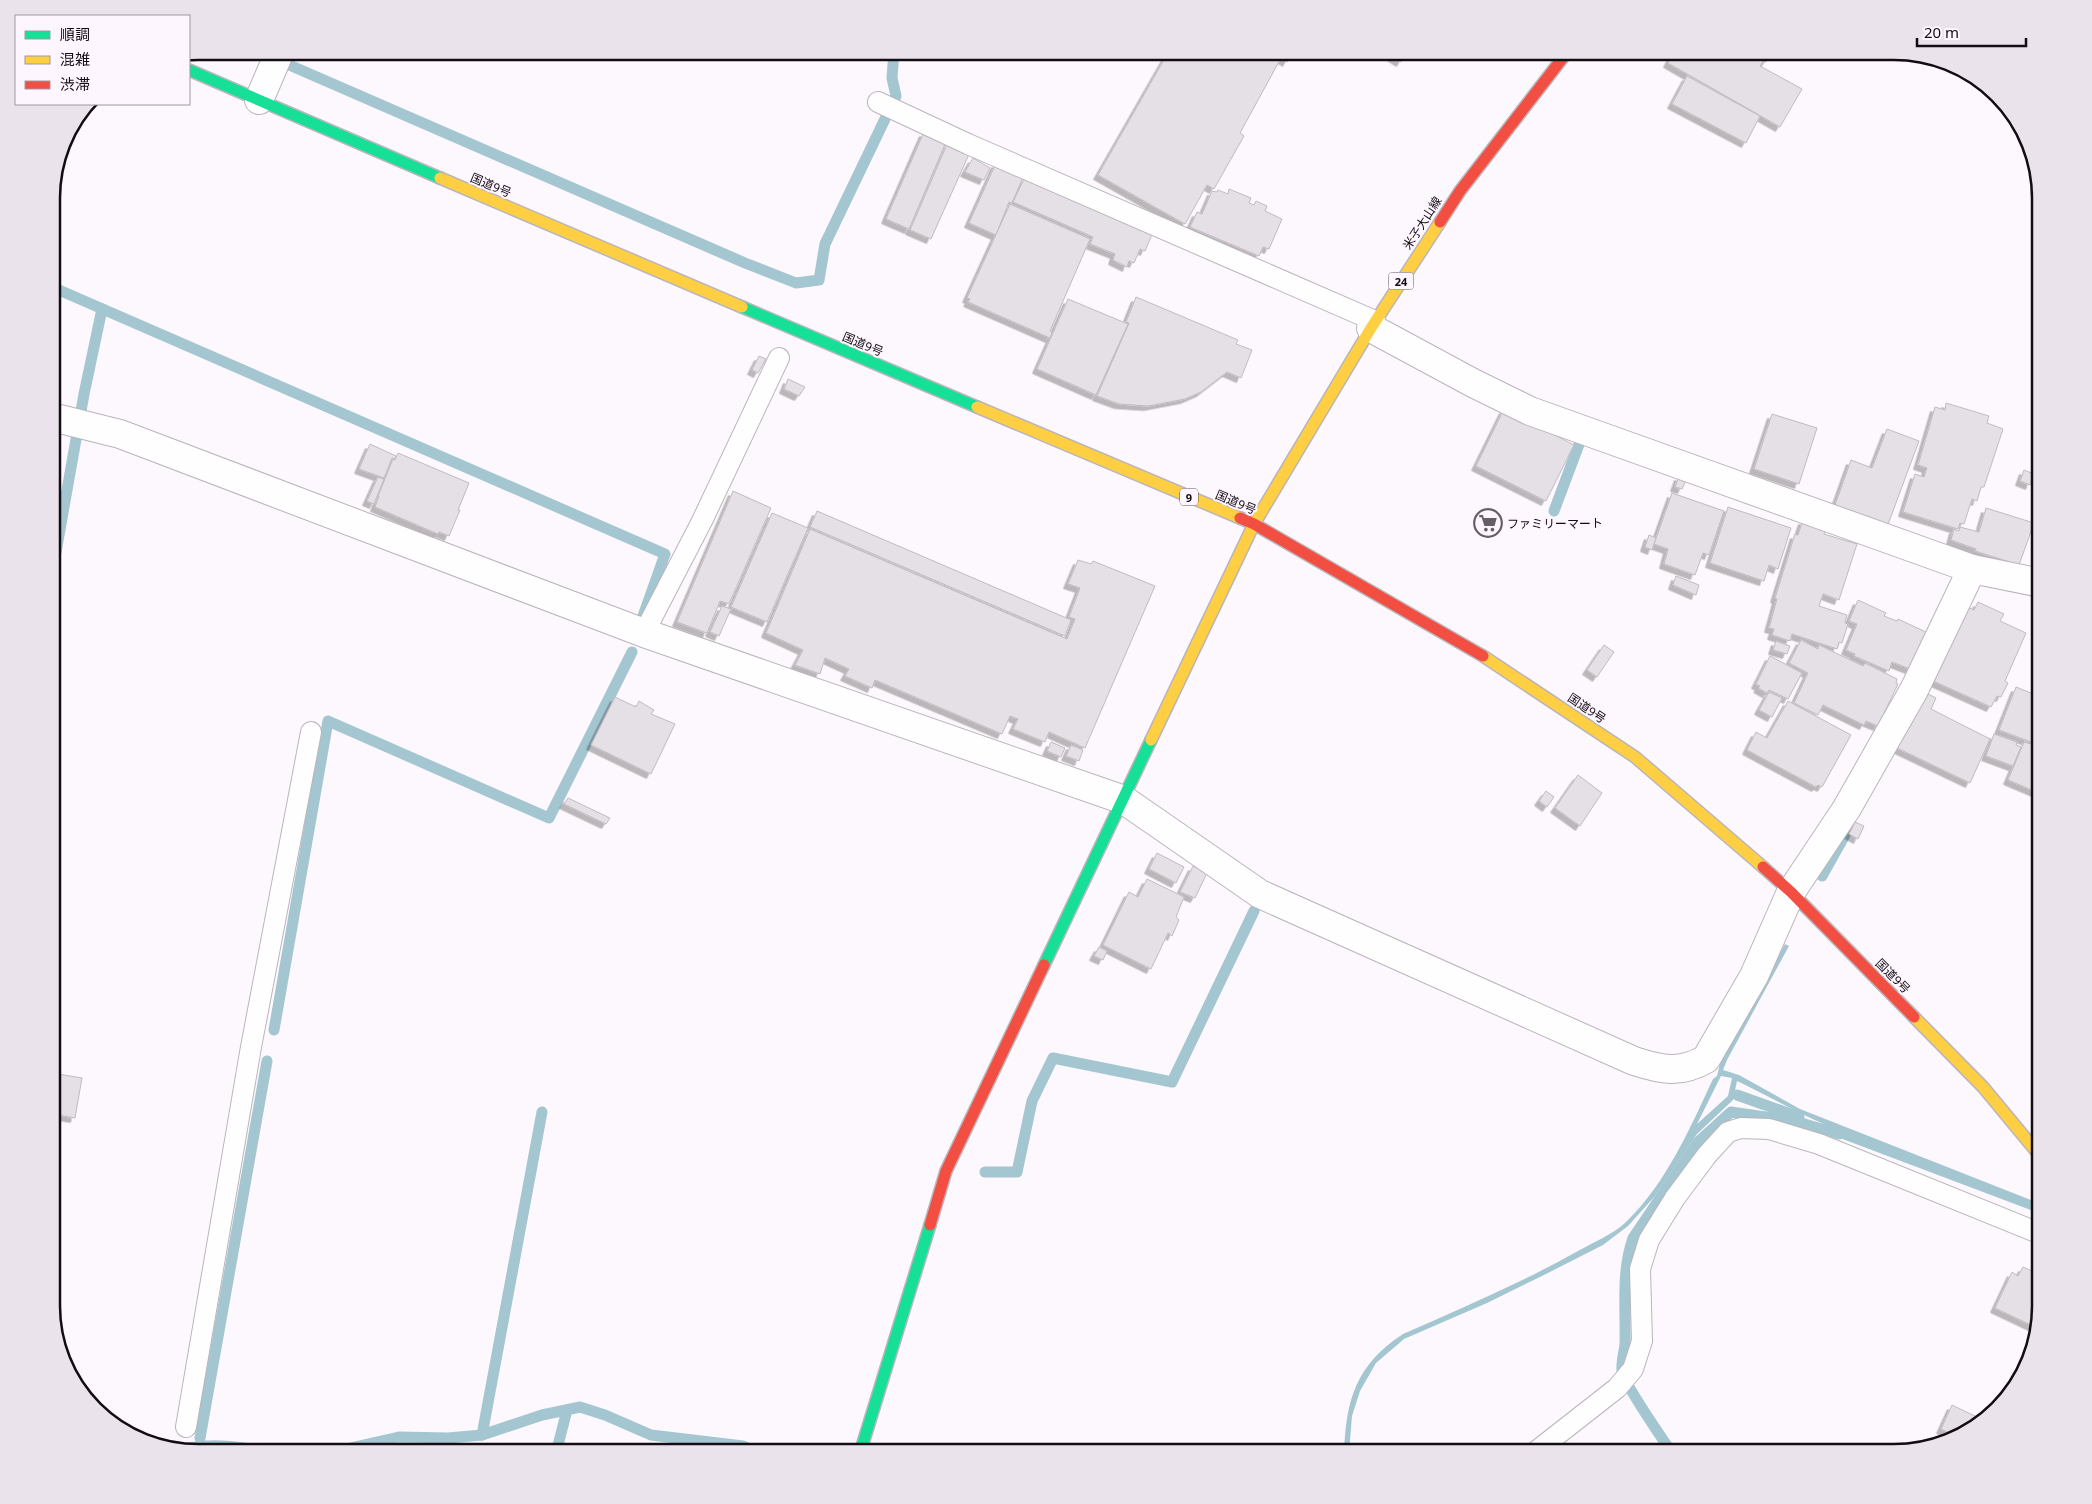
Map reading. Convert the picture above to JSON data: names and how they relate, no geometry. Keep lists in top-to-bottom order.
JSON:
{
  "streets": {
    "main road": [
      "国道9号",
      "米子大山線",
      "24",
      "9"
    ]
  },
  "crossings": [
    ["国道9号", "米子大山線"]
  ],
  "places": {
    "supermarket": ["ファミリーマート"]
  },
  "legend": ["順調", "混雑", "渋滞"],
  "scale_bar": "20 m"
}
